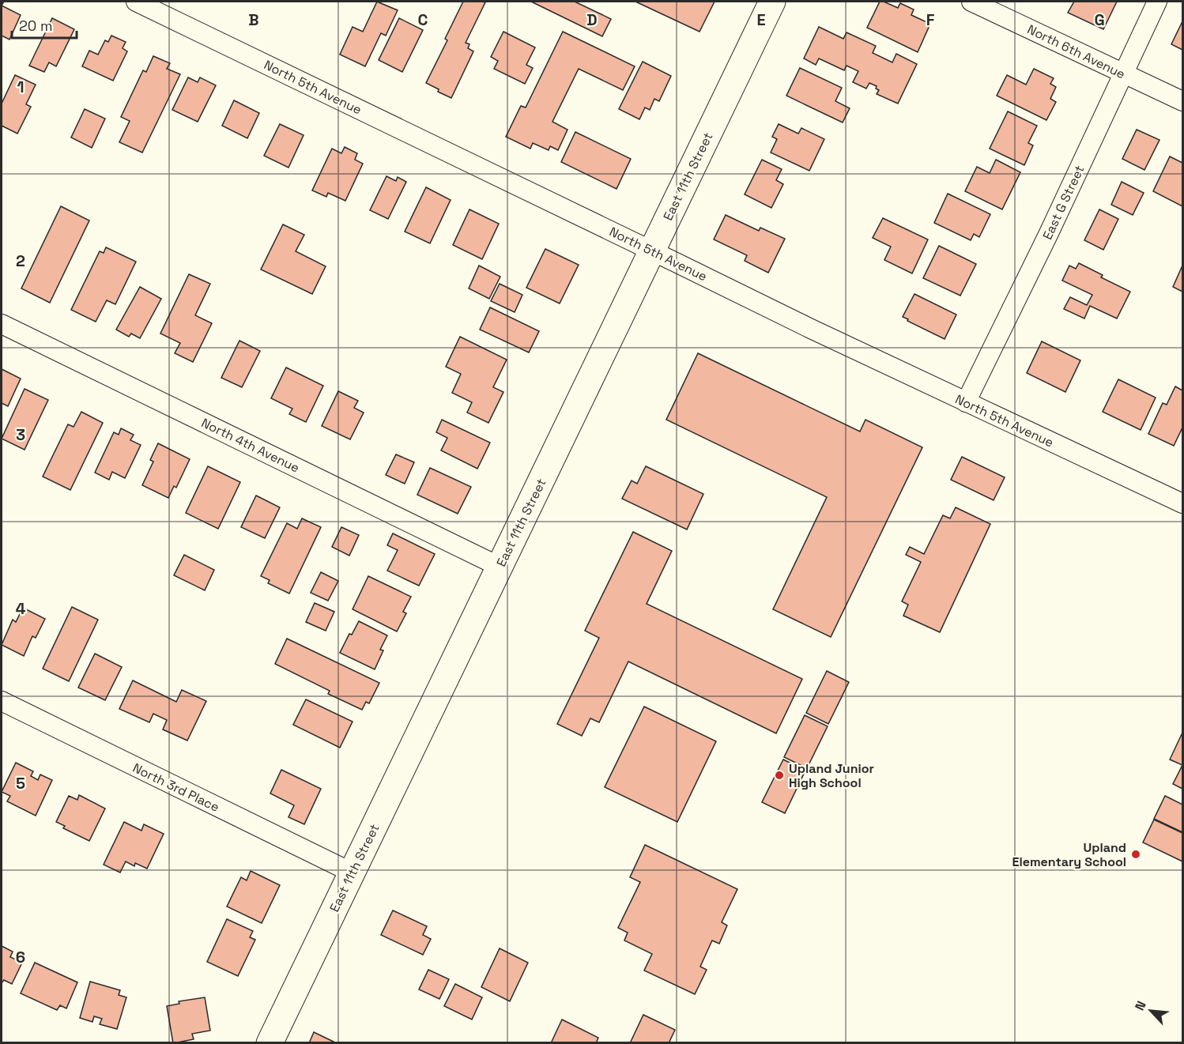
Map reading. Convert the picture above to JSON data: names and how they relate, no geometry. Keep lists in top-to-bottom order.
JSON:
{
  "streets": {
    "street": [
      "North 6th Avenue",
      "North 5th Avenue",
      "East 11th Street",
      "East G Street",
      "North 4th Avenue",
      "North 3rd Place"
    ]
  },
  "crossings": [
    ["North 6th Avenue", "East G Street"],
    ["North 5th Avenue", "East 11th Street"],
    ["North 5th Avenue", "East G Street"],
    ["East 11th Street", "North 4th Avenue"],
    ["East 11th Street", "North 3rd Place"]
  ],
  "places": ["Upland Junior High School", "Upland Elementary School"],
  "scale_bar": "20 m",
  "north": "top left",
  "grid": {
    "columns": [
      "B",
      "C",
      "D",
      "E",
      "F",
      "G"
    ],
    "rows": [
      "1",
      "2",
      "3",
      "4",
      "5",
      "6"
    ]
  }
}
